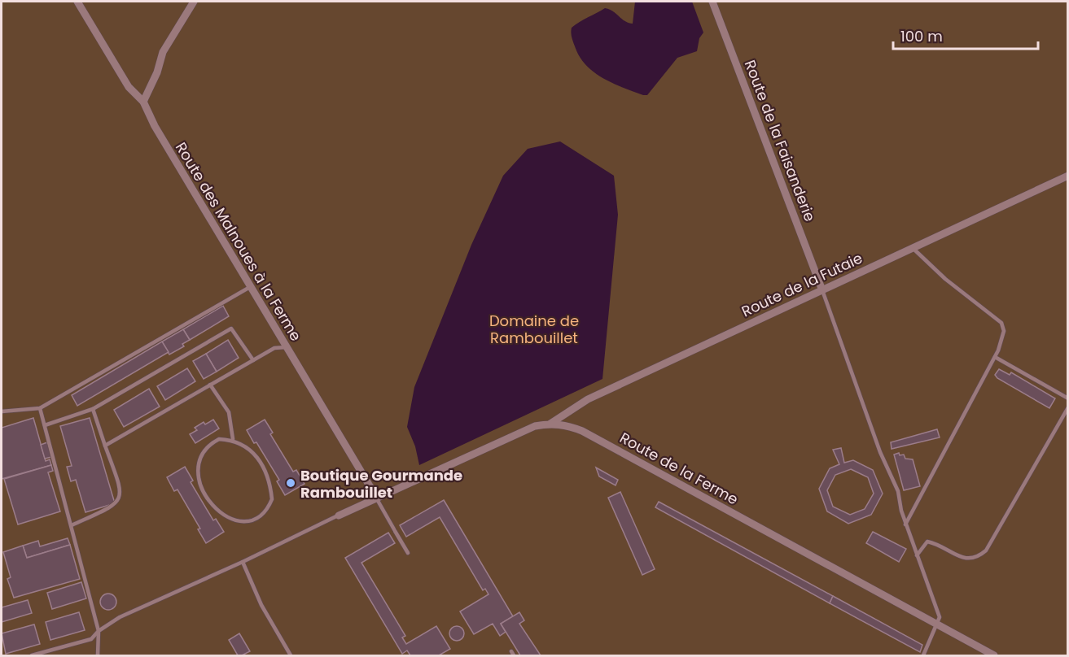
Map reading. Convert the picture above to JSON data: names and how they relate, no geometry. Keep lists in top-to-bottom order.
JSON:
{
  "streets": {
    "street": [
      "Route de la Faisanderie",
      "Route des Malnoues à la Ferme",
      "Route de la Futaie",
      "Route de la Ferme"
    ]
  },
  "crossings": [
    ["Route de la Faisanderie", "Route de la Futaie"],
    ["Route des Malnoues à la Ferme", "Route de la Ferme"],
    ["Route de la Futaie", "Route de la Ferme"]
  ],
  "parks": ["Domaine de Rambouillet"],
  "places": ["Boutique Gourmande Rambouillet"],
  "scale_bar": "100 m"
}
